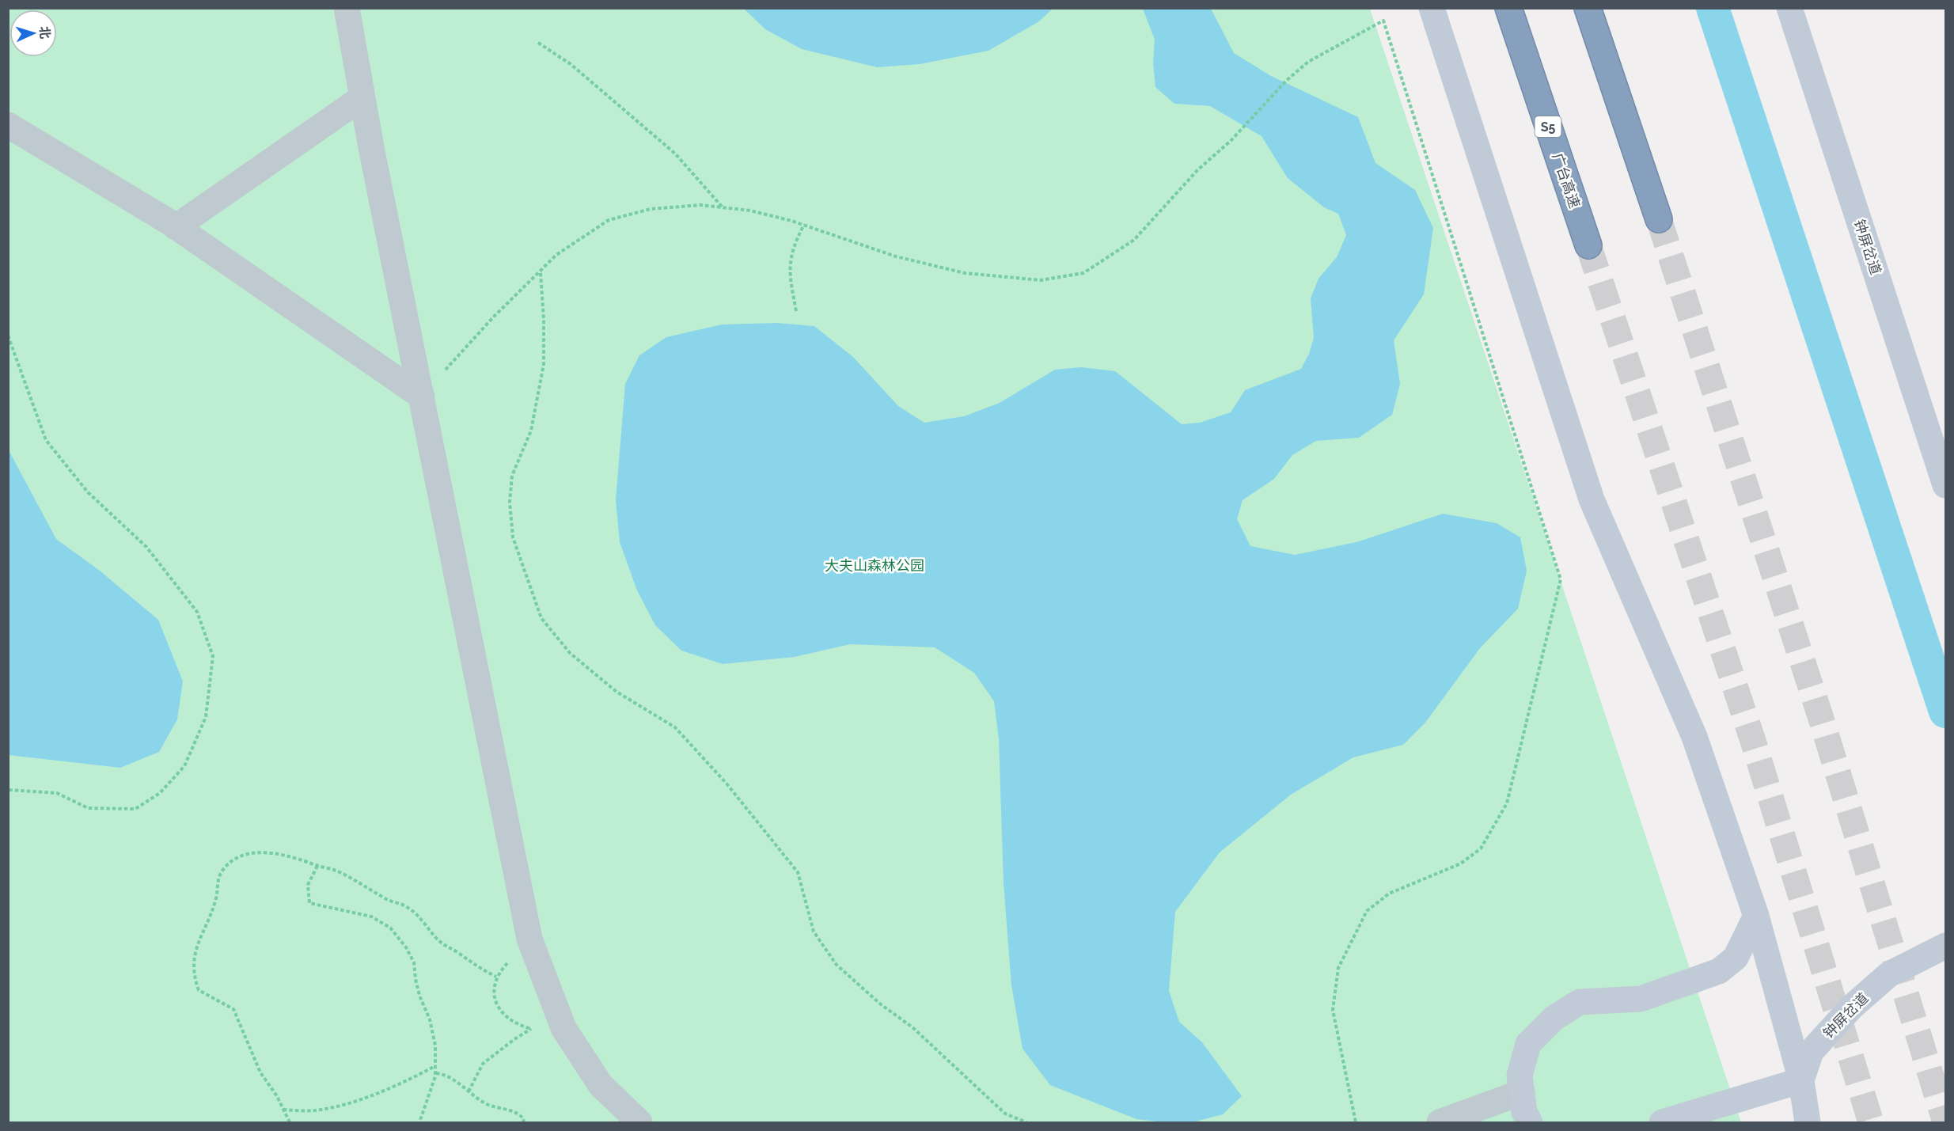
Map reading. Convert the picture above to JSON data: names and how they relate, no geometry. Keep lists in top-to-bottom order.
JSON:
{
  "streets": {
    "highway": ["S5", "广台高速"],
    "street": ["钟屏岔道"]
  },
  "parks": ["大夫山森林公园"],
  "north": "right"
}
